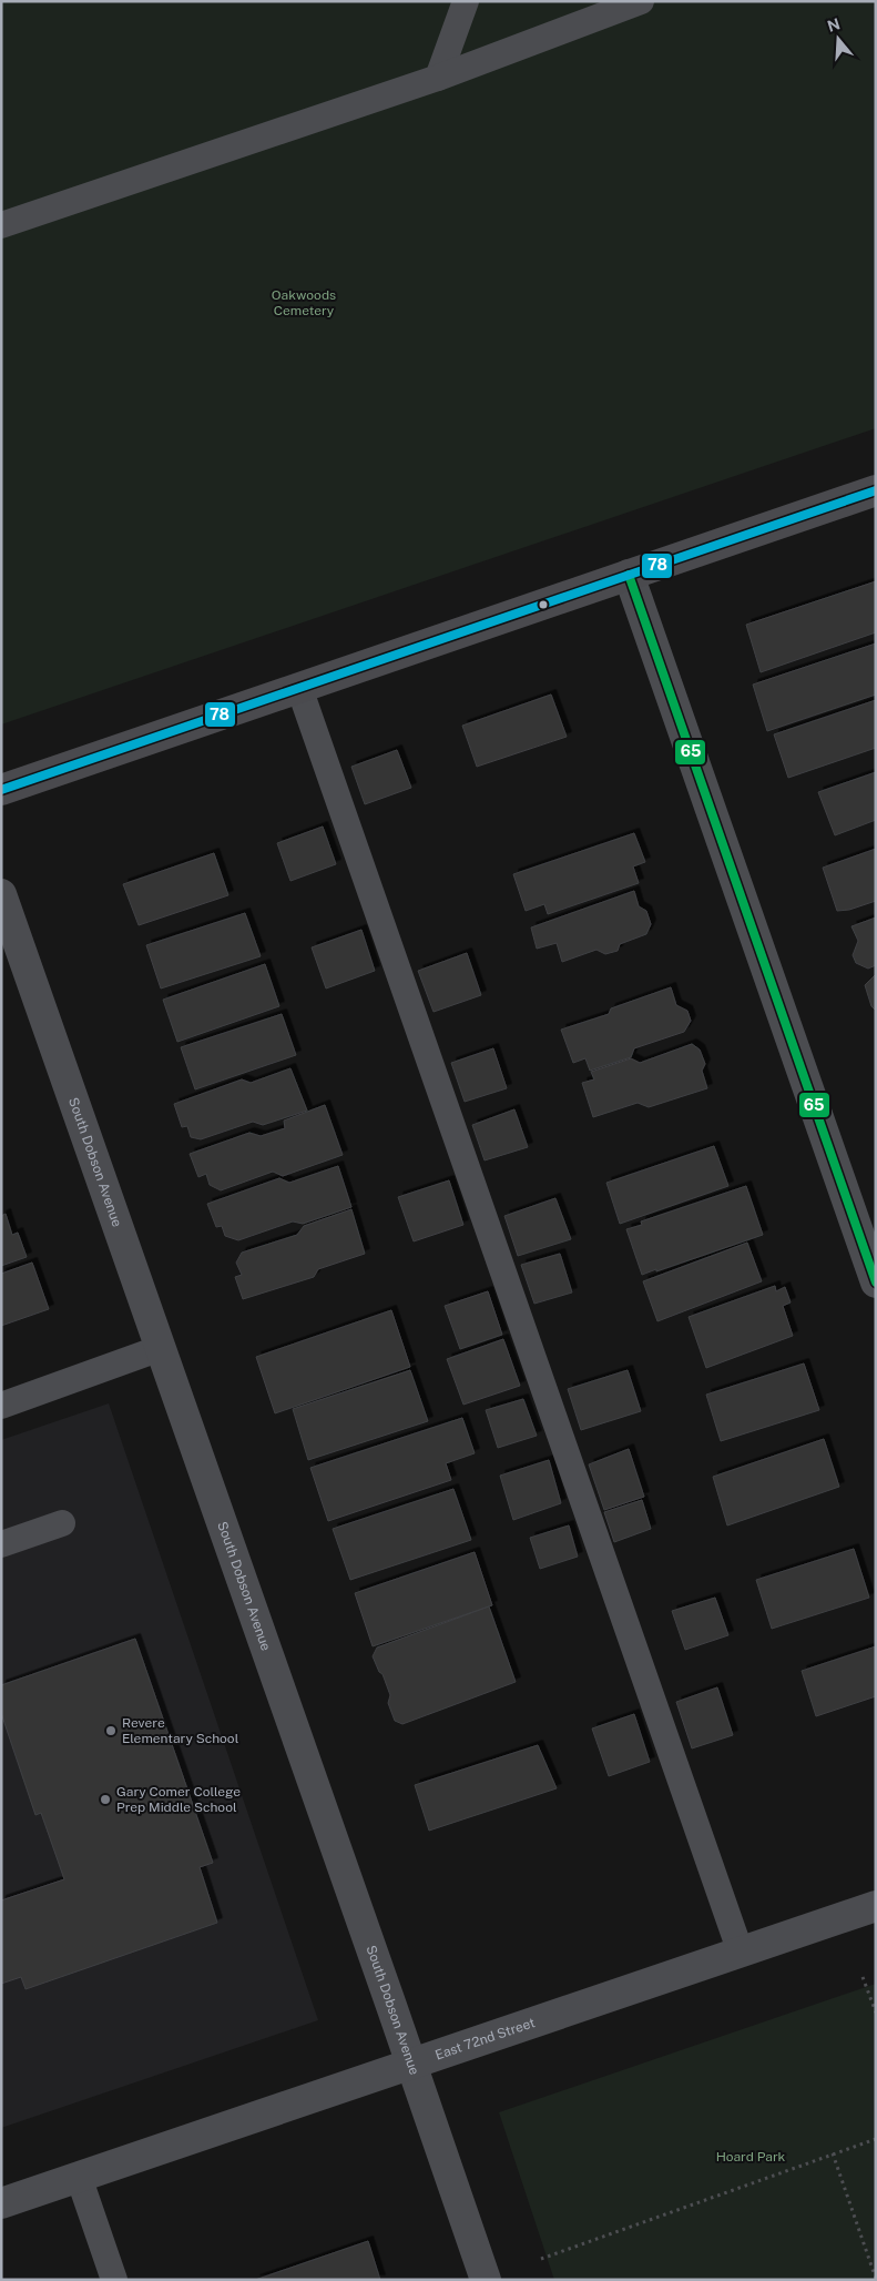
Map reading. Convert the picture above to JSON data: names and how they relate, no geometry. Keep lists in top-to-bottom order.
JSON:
{
  "streets": {
    "street": ["South Dobson Avenue", "East 72nd Street"]
  },
  "crossings": [
    ["South Dobson Avenue", "East 72nd Street"]
  ],
  "parks": ["Oakwoods Cemetery", "Hoard Park"],
  "places": ["Revere Elementary School", "Gary Comer College Prep Middle School"],
  "lines": ["transit line 78", "transit line 65"],
  "north": "top"
}
